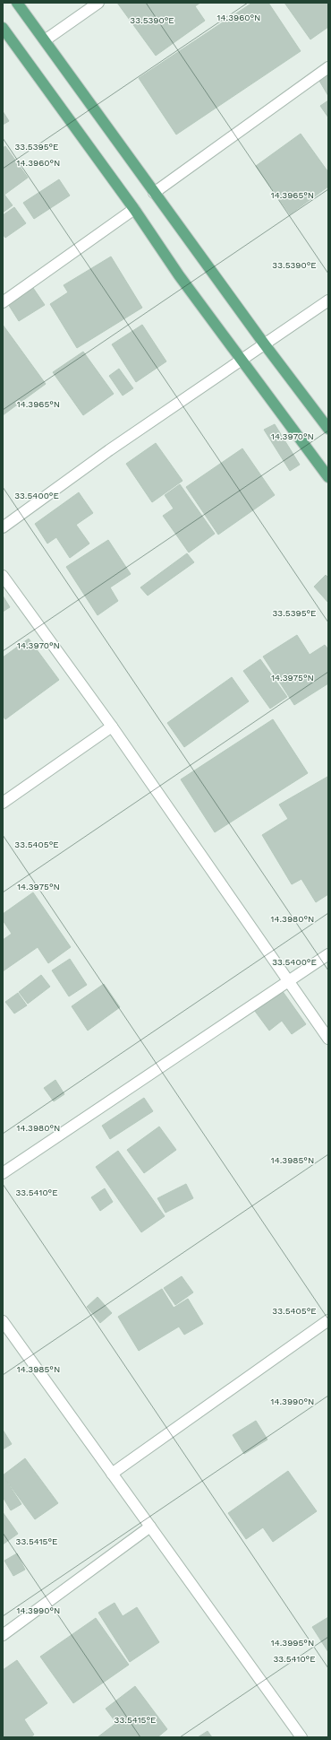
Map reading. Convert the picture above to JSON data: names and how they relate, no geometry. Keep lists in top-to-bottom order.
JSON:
{
  "coordinates": [
    "14.3960°N",
    "33.5390°E",
    "33.5395°E",
    "14.3965°N",
    "14.3970°N",
    "33.5400°E",
    "14.3975°N",
    "33.5405°E",
    "14.3980°N",
    "14.3985°N",
    "33.5410°E",
    "14.3990°N",
    "33.5415°E",
    "14.3995°N"
  ]
}
